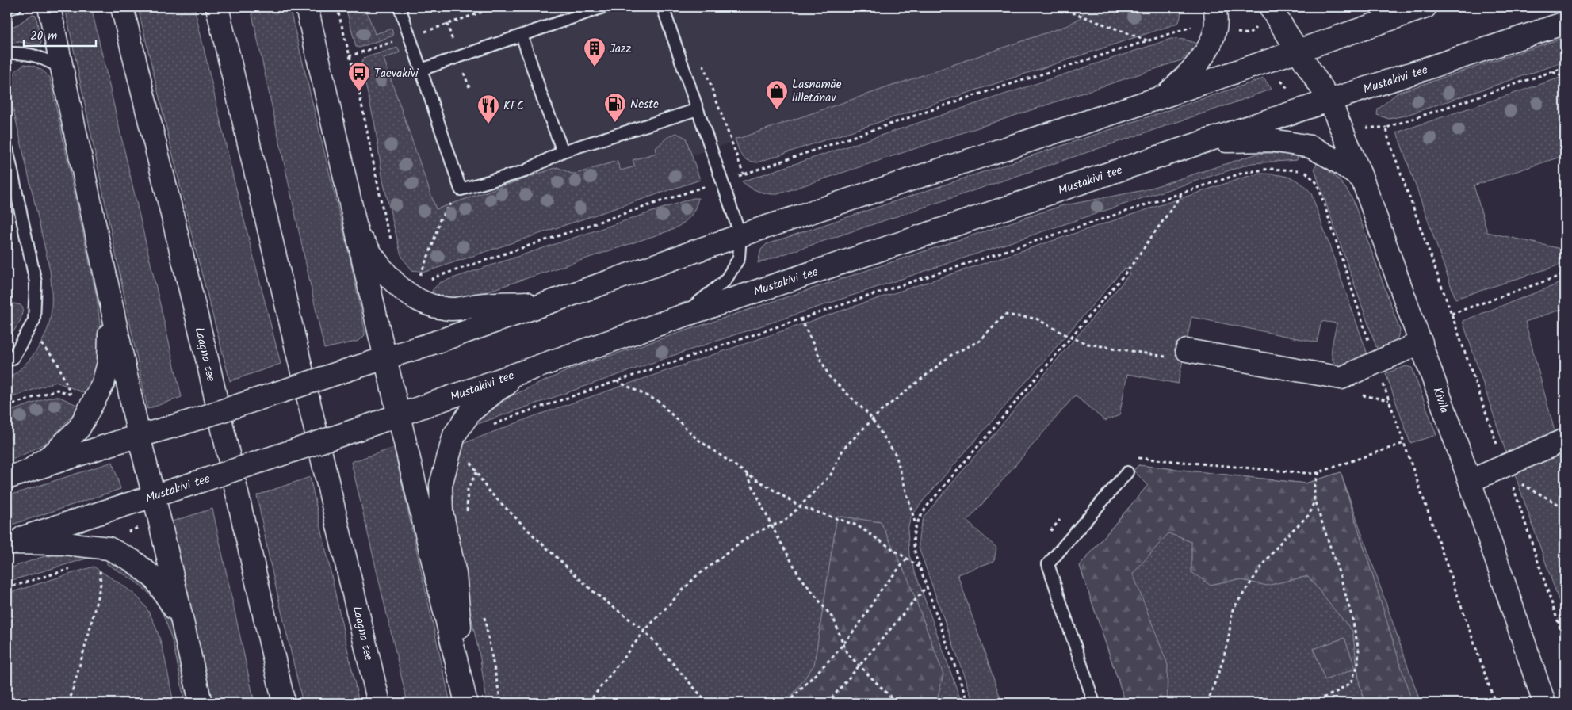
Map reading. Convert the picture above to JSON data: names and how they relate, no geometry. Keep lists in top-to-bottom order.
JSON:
{
  "streets": {
    "main road": ["Mustakivi tee", "Laagna tee", "Kivila"]
  },
  "crossings": [
    ["Mustakivi tee", "Kivila"]
  ],
  "places": {
    "building": ["Jazz"],
    "bus stop": ["Taevakivi"],
    "shop": ["Lasnamäe lilletänav"],
    "fuel station": ["Neste"],
    "restaurant": ["KFC"]
  },
  "scale_bar": "20 m"
}
